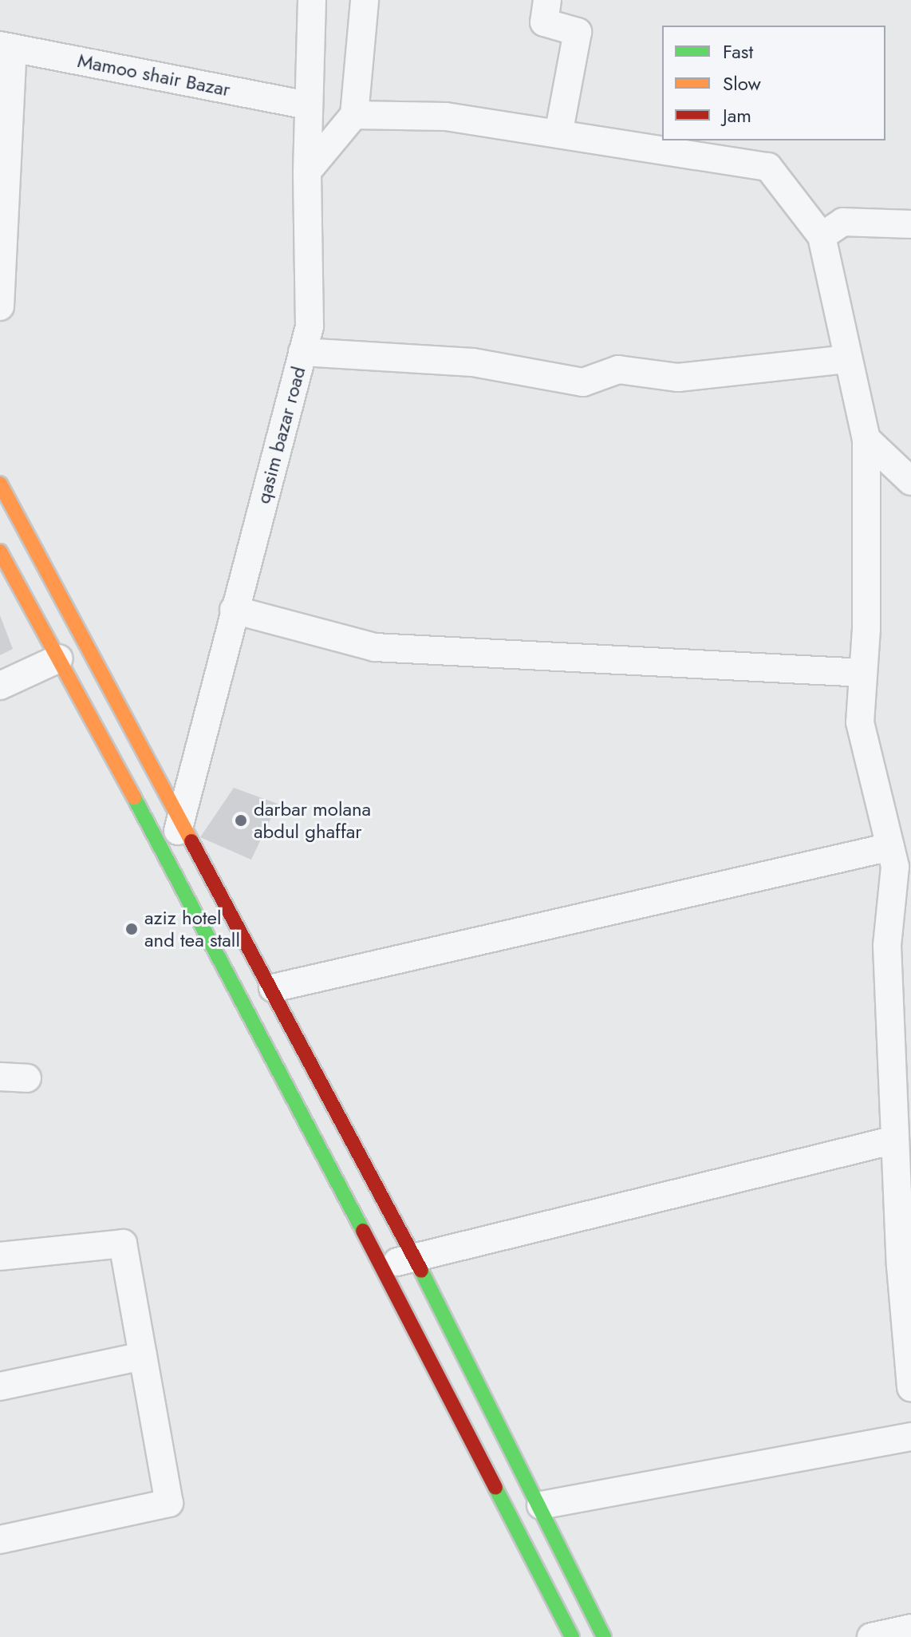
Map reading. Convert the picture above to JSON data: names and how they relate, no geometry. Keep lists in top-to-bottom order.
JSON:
{
  "streets": {
    "street": ["Mamoo shair Bazar", "qasim bazar road"]
  },
  "crossings": [
    ["Mamoo shair Bazar", "qasim bazar road"]
  ],
  "places": ["darbar molana abdul ghaffar", "aziz hotel and tea stall"],
  "legend": ["Fast", "Slow", "Jam"]
}
